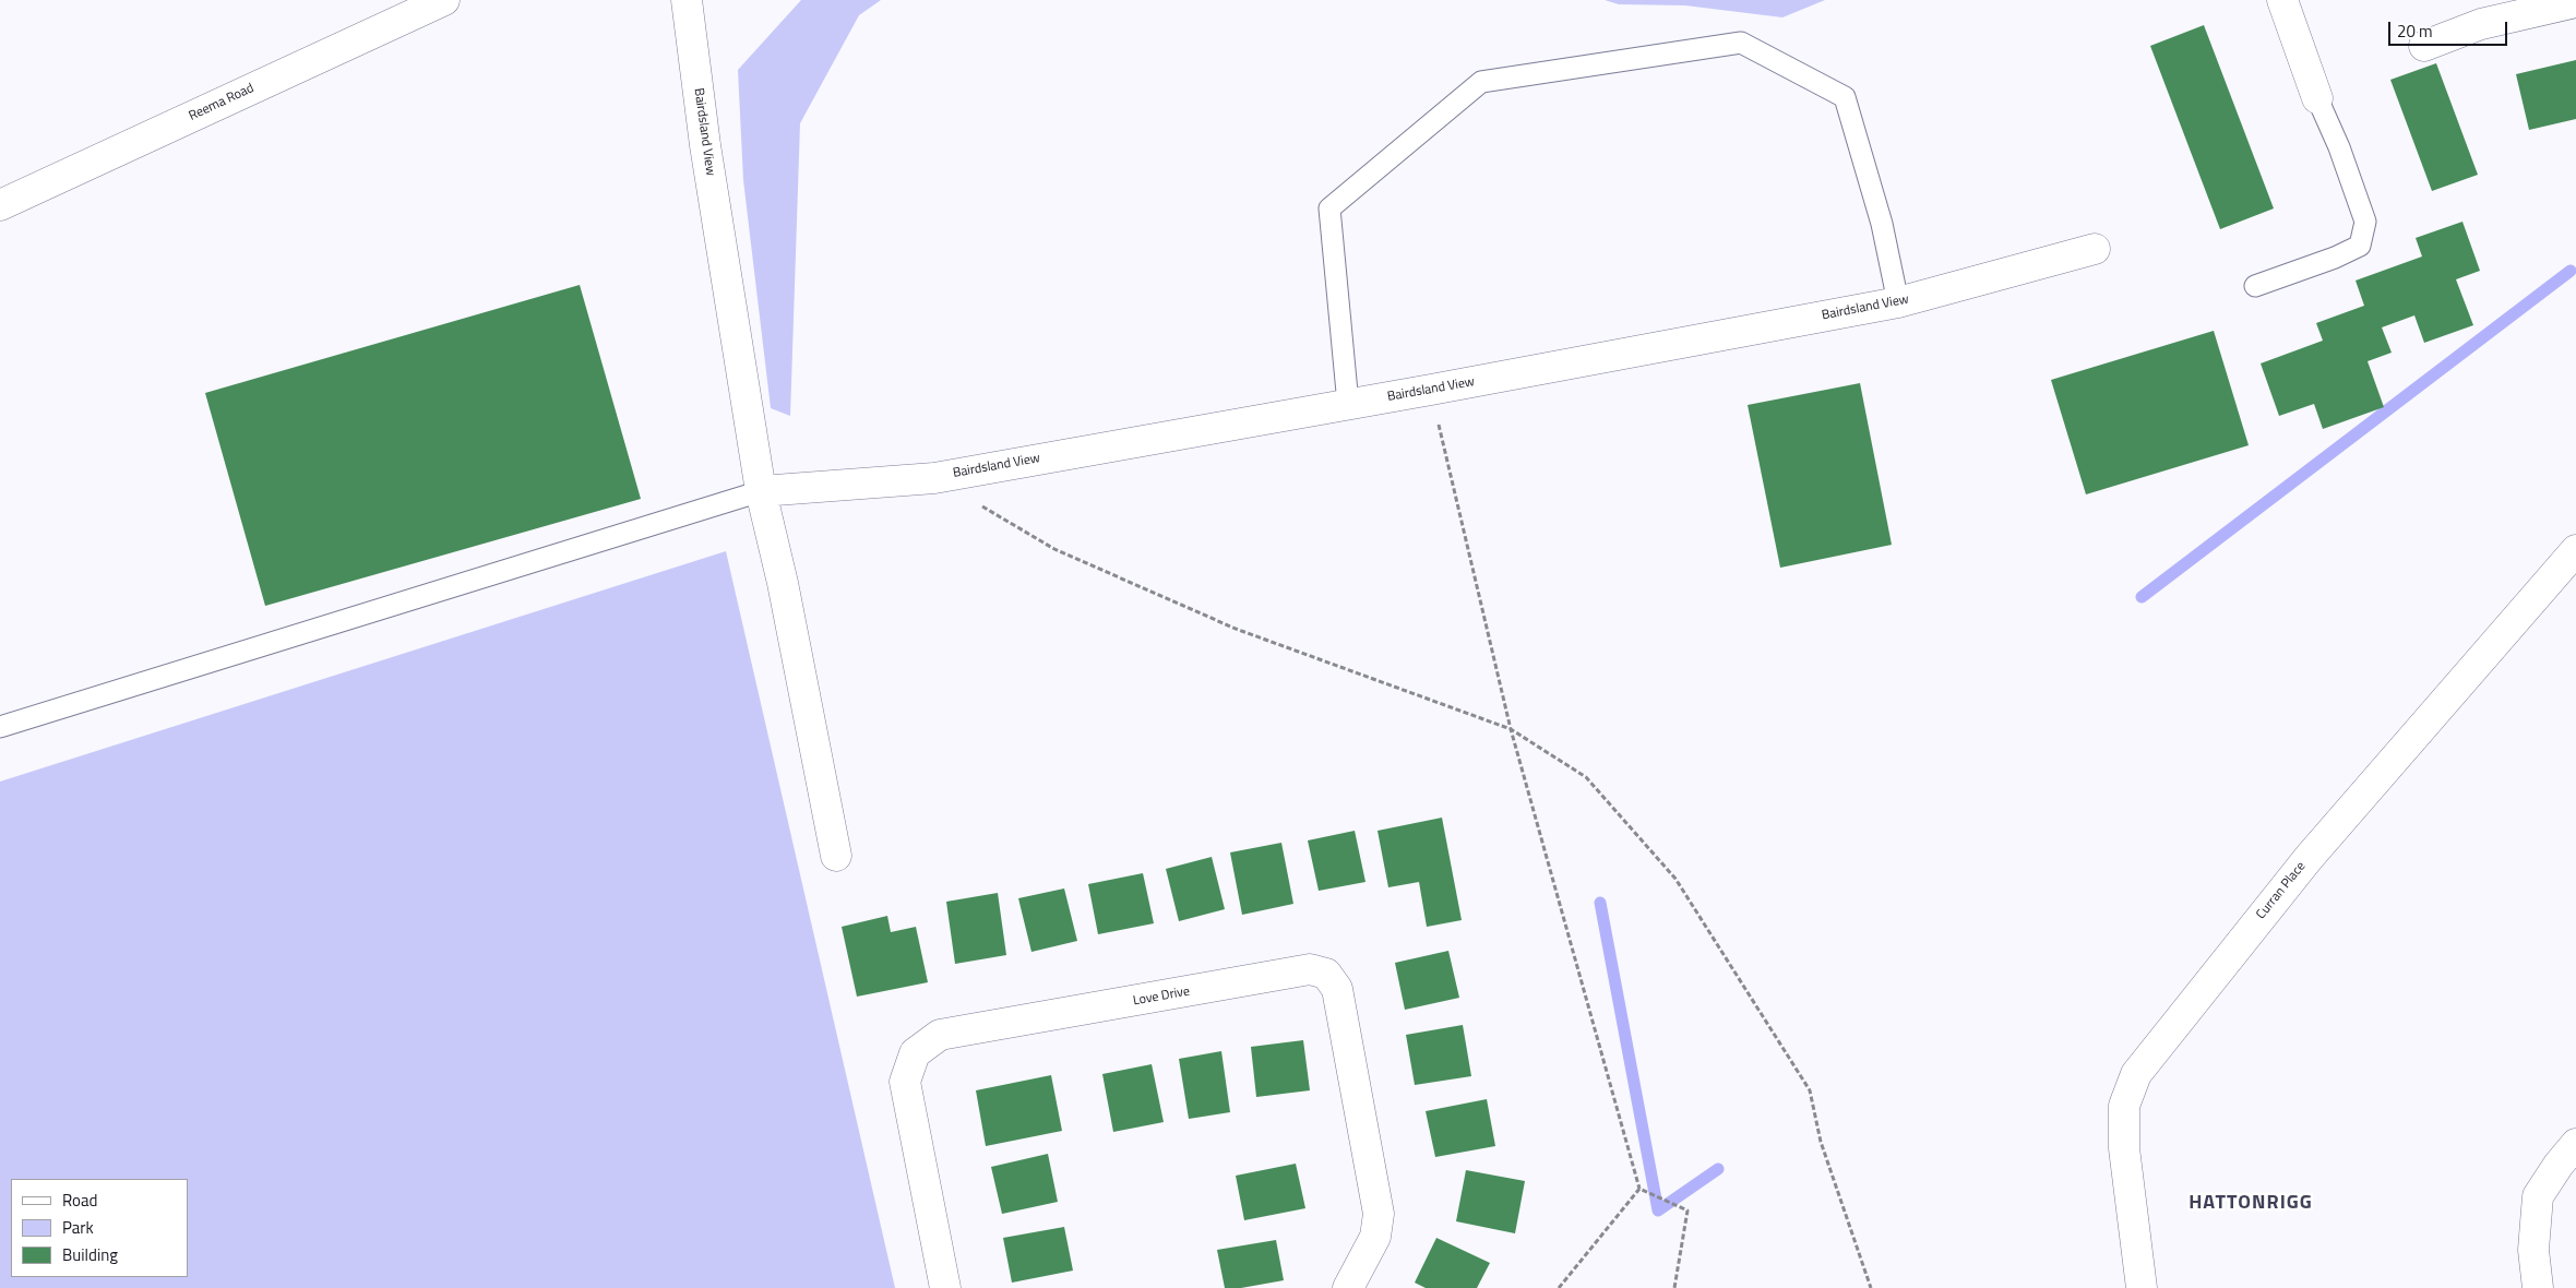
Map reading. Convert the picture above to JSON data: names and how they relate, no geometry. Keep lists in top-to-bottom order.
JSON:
{
  "streets": {
    "street": [
      "Reema Road",
      "Bairdsland View",
      "Curran Place",
      "Love Drive"
    ]
  },
  "districts": ["HATTONRIGG"],
  "legend": ["Road", "Park", "Building"],
  "scale_bar": "20 m"
}
